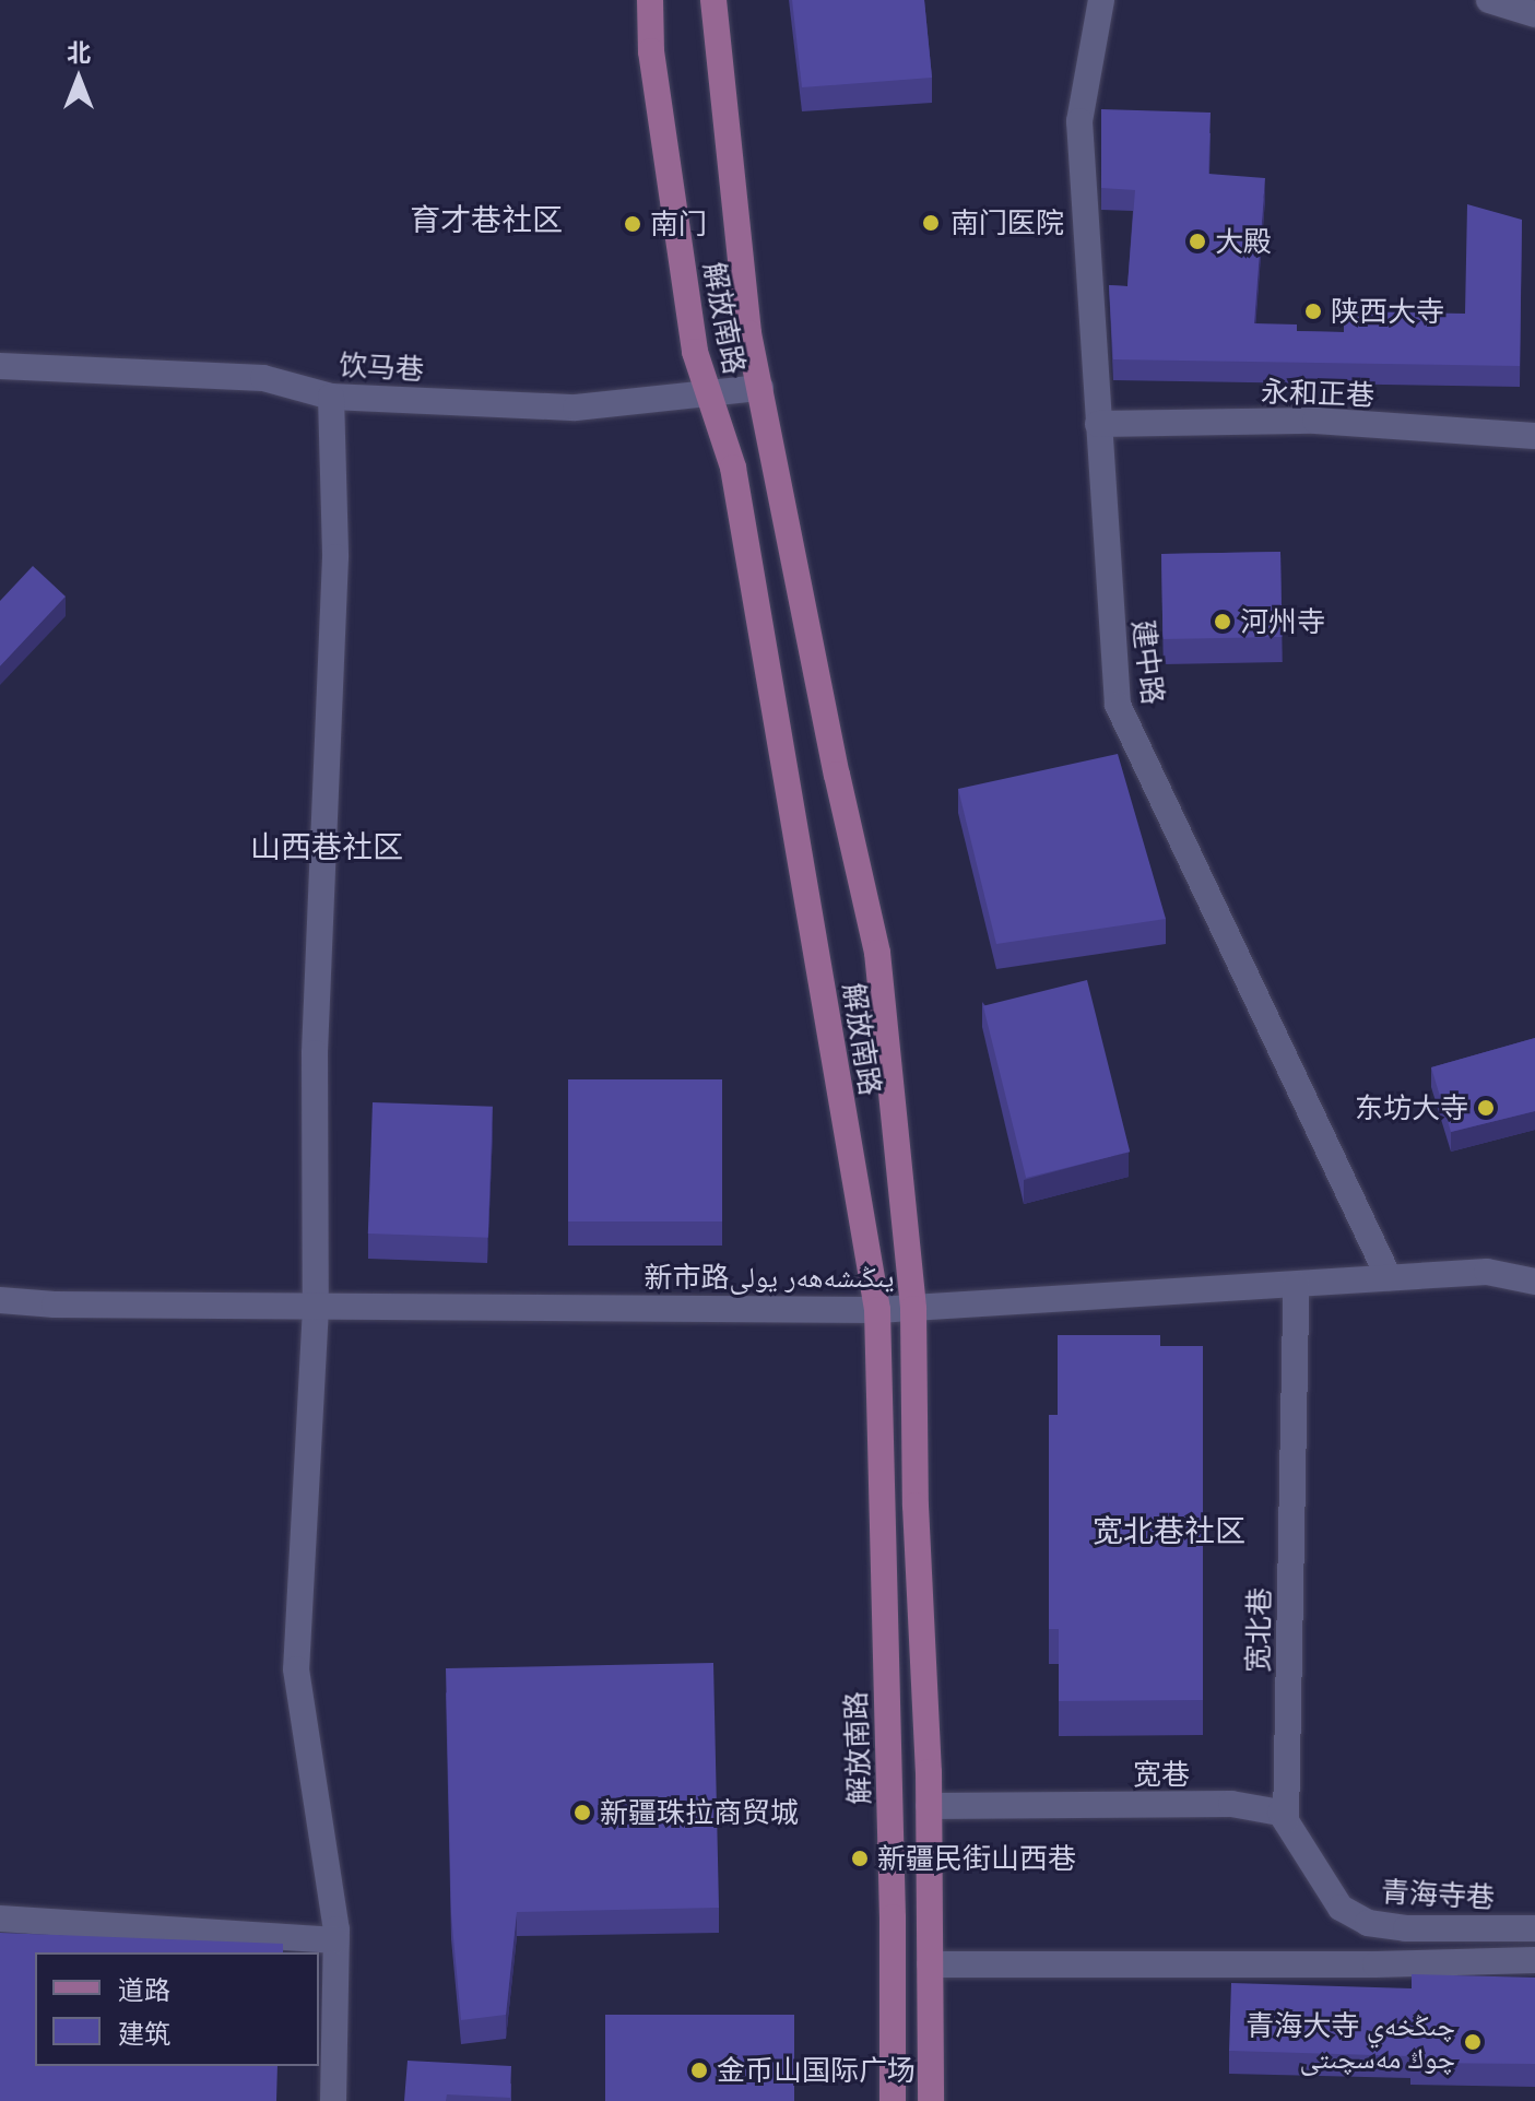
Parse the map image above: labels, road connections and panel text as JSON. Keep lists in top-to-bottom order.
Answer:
{
  "streets": {
    "main road": ["解放南路"],
    "street": [
      "饮马巷",
      "永和正巷",
      "建中路",
      "新市路يىڭىشەھەر يولى",
      "宽北巷",
      "宽巷",
      "青海寺巷"
    ]
  },
  "crossings": [
    ["解放南路", "饮马巷"],
    ["解放南路", "新市路يىڭىشەھەر يولى"],
    ["解放南路", "宽巷"],
    ["永和正巷", "建中路"],
    ["建中路", "新市路يىڭىشەھەر يولى"],
    ["新市路يىڭىشەھەر يولى", "宽北巷"],
    ["宽北巷", "宽巷"],
    ["宽北巷", "青海寺巷"],
    ["宽巷", "青海寺巷"]
  ],
  "districts": ["育才巷社区", "山西巷社区", "宽北巷社区"],
  "places": [
    "南门医院",
    "南门",
    "大殿",
    "陕西大寺",
    "河州寺",
    "东坊大寺",
    "新疆珠拉商贸城",
    "新疆民街山西巷",
    "青海大寺 چىڭخەي چوڭ مەسچىتى",
    "金币山国际广场"
  ],
  "legend": ["道路", "建筑"],
  "north": "top"
}
